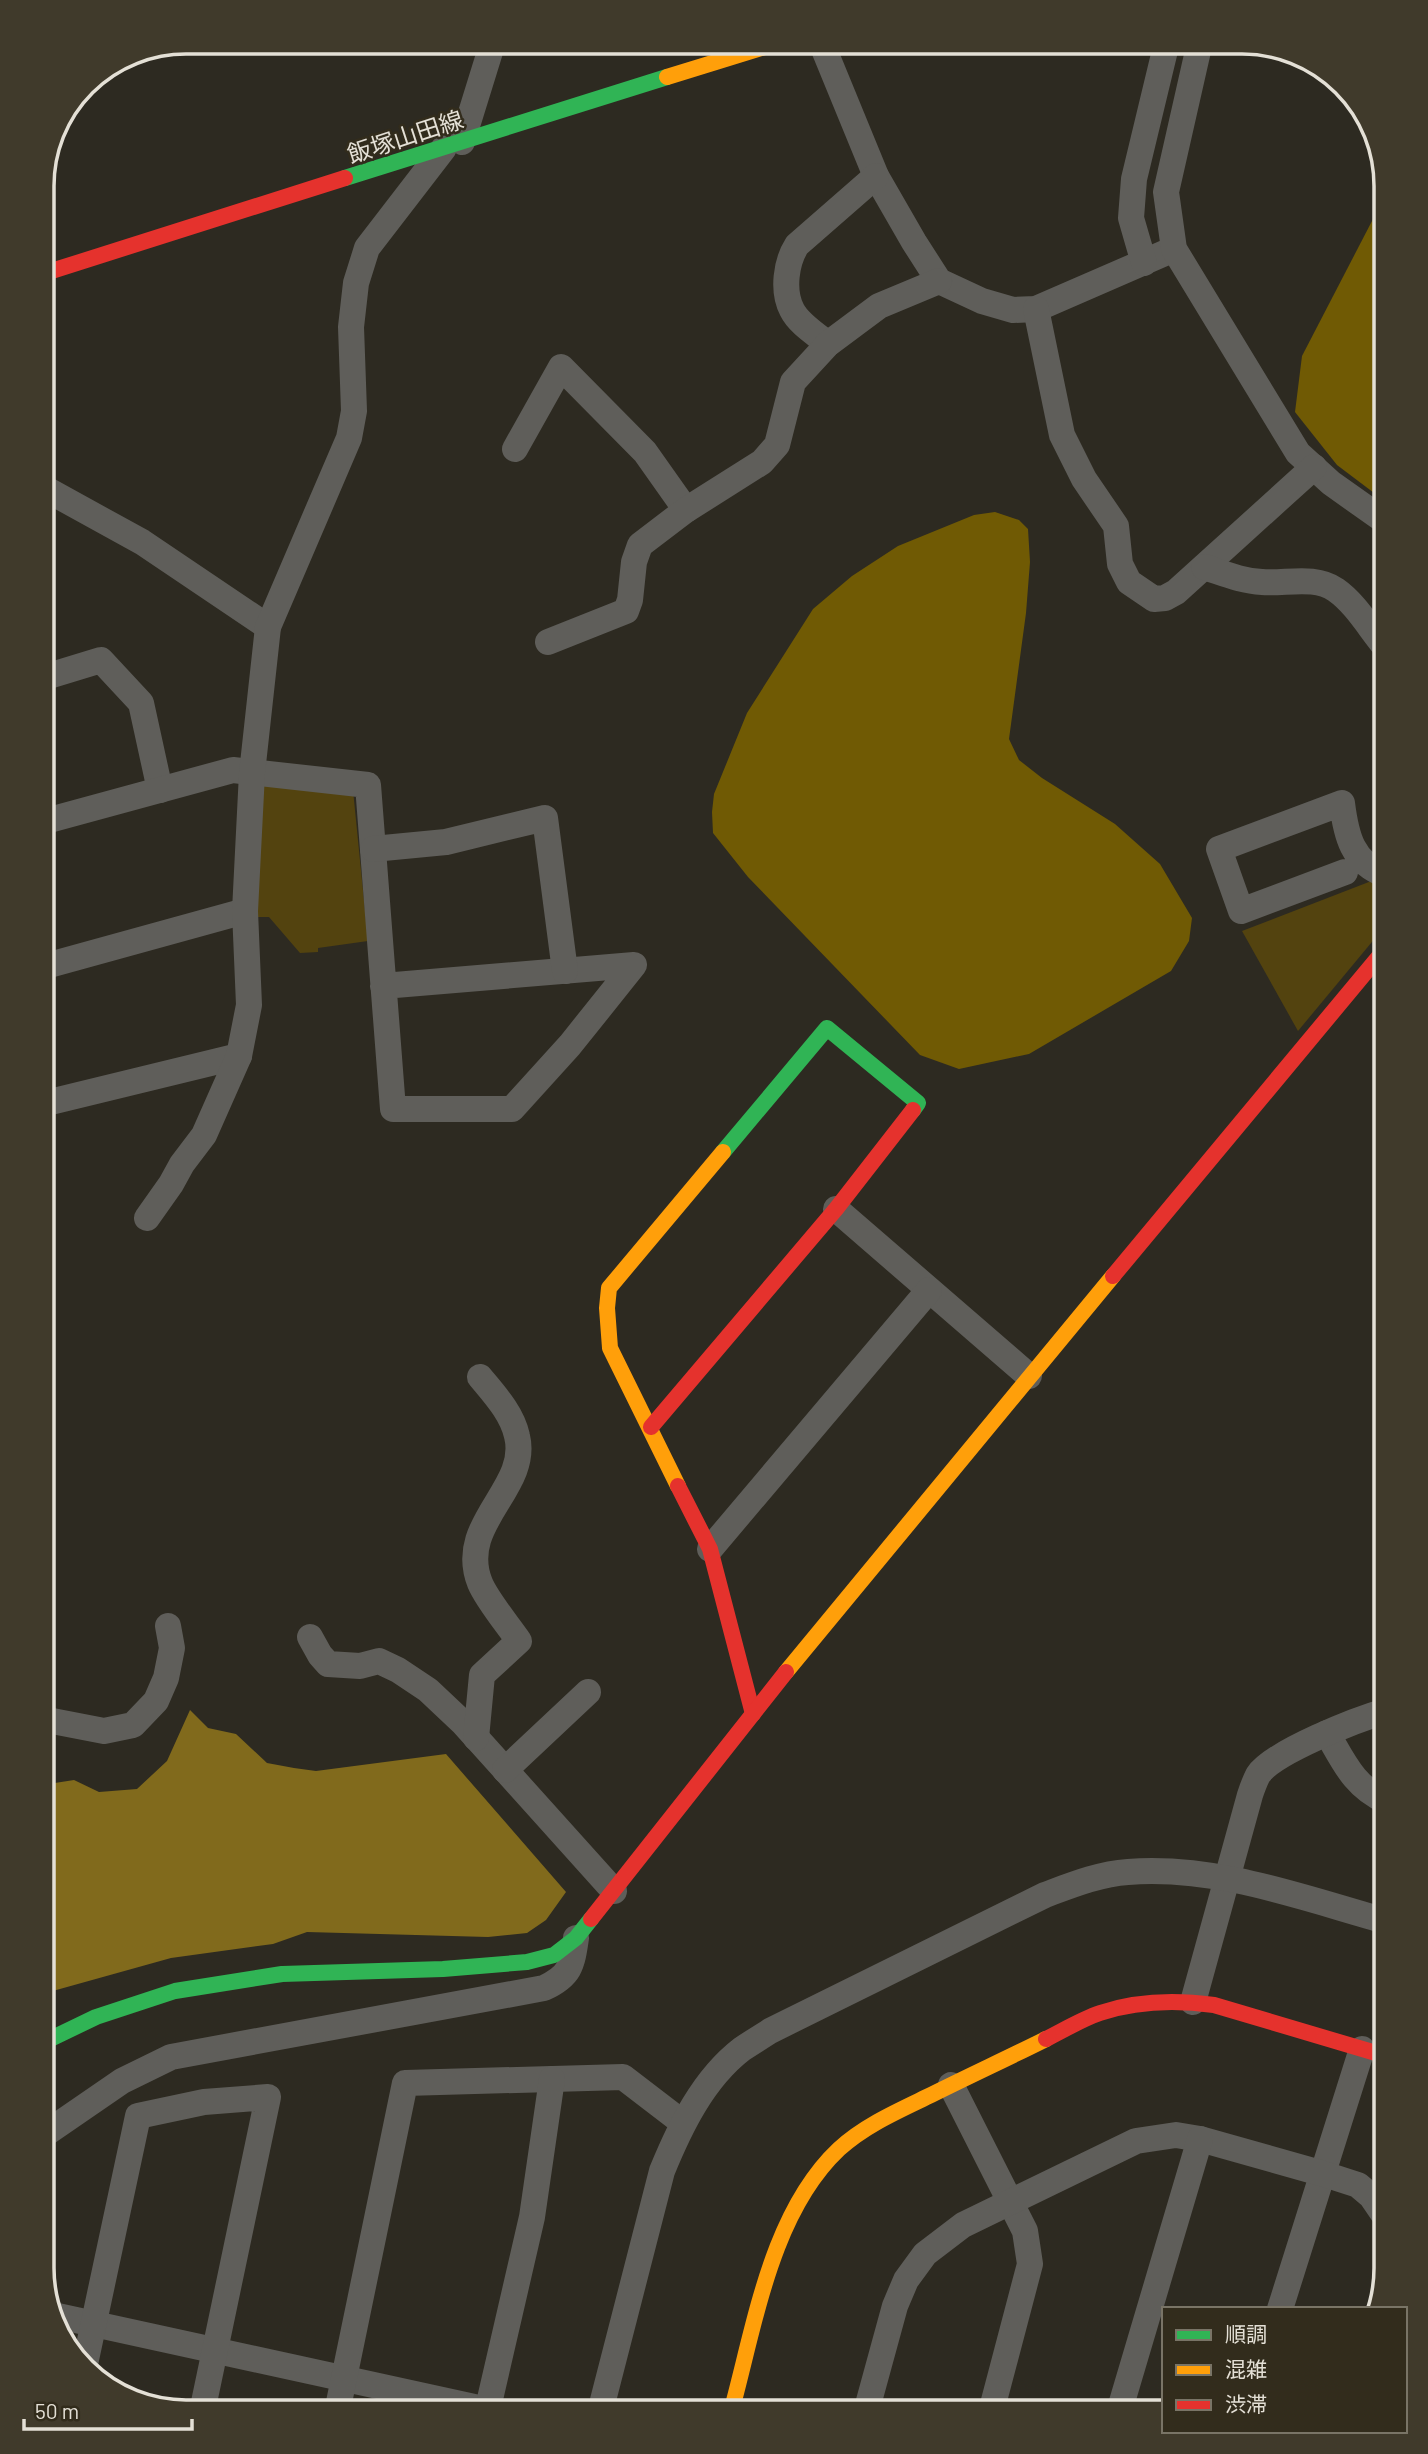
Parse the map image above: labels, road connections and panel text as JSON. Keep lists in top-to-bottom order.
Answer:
{
  "streets": {
    "street": ["飯塚山田線"]
  },
  "legend": ["順調", "混雑", "渋滞"],
  "scale_bar": "50 m"
}
